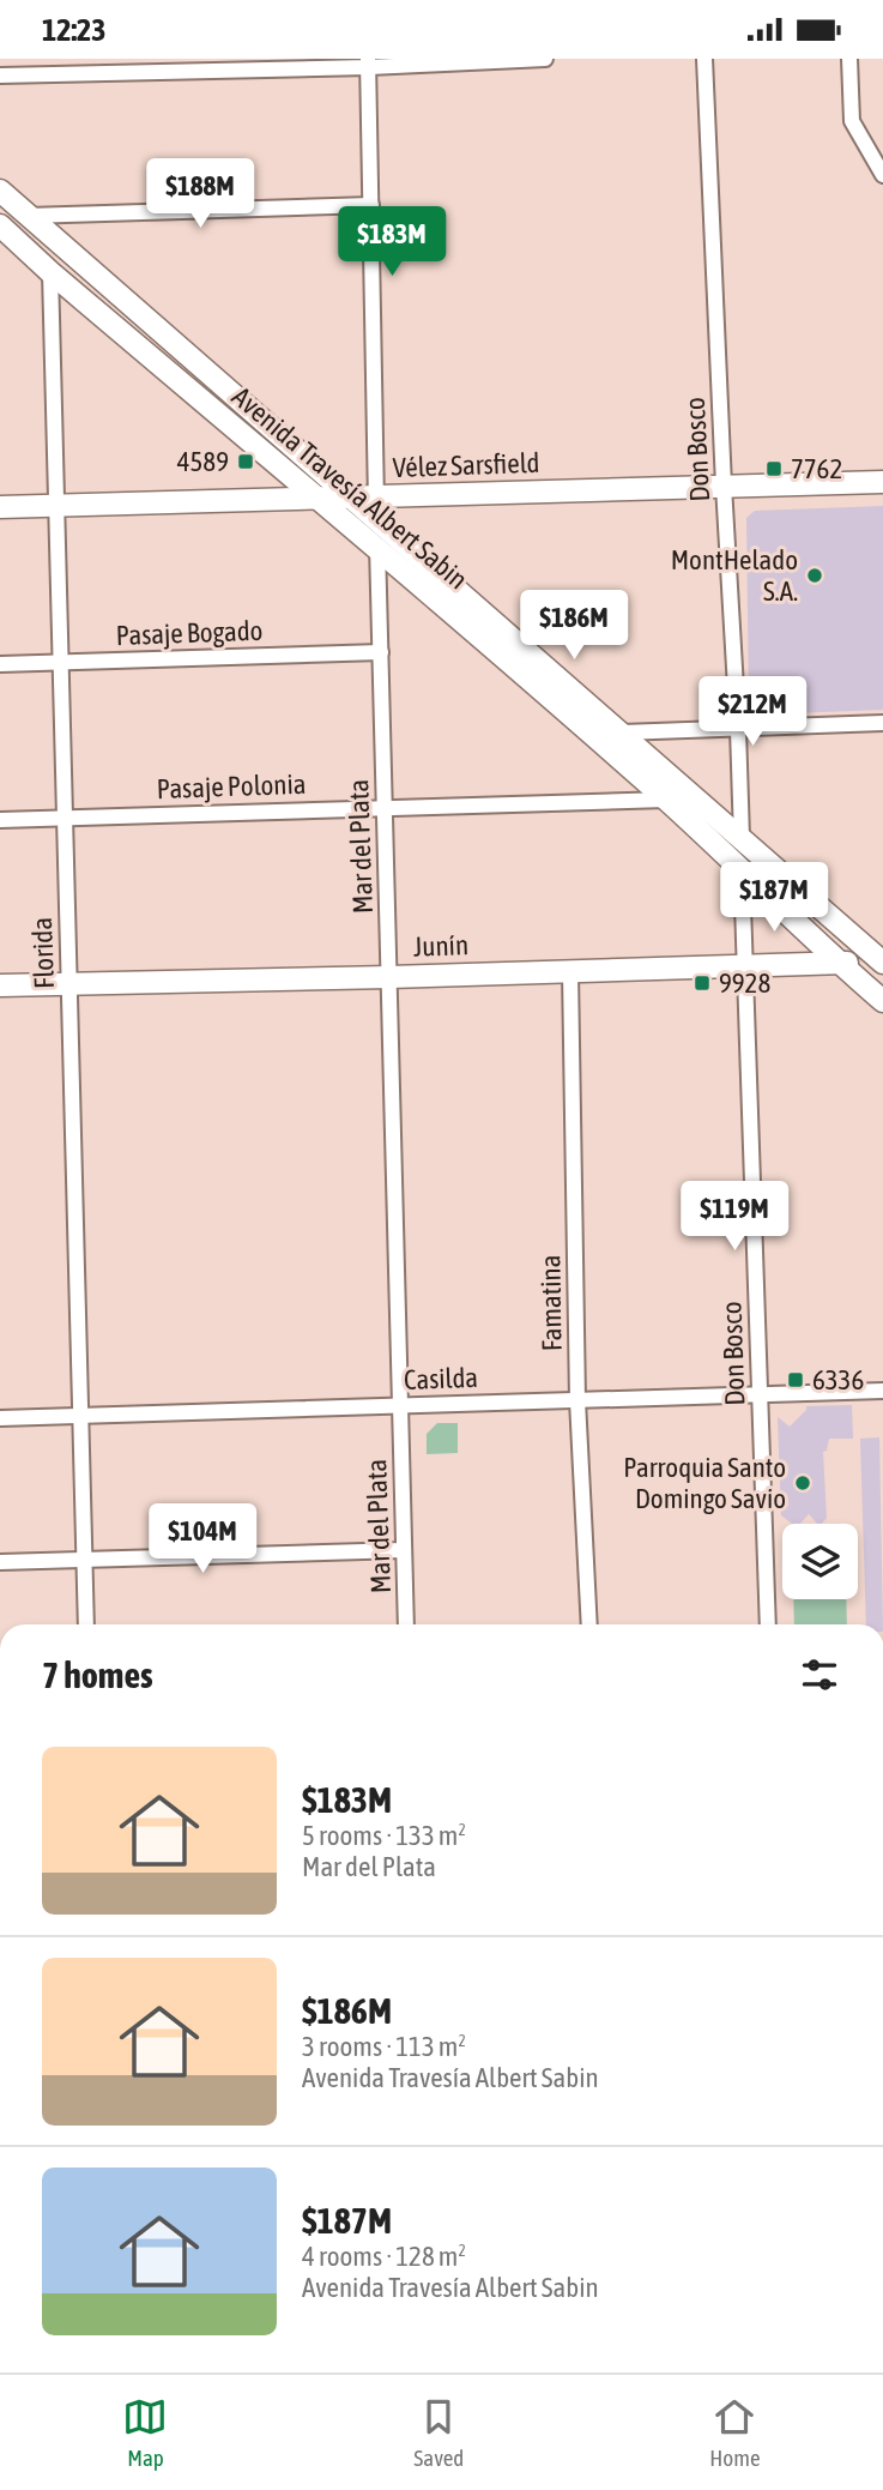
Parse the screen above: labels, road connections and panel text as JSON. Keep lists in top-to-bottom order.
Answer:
{
  "streets": {
    "main road": ["Vélez Sarsfield", "Avenida Travesía Albert Sabin", "Junín"],
    "street": [
      "Don Bosco",
      "Pasaje Bogado",
      "Pasaje Polonia",
      "Mar del Plata",
      "Florida",
      "Famatina",
      "Casilda"
    ]
  },
  "crossings": [
    ["Don Bosco", "Vélez Sarsfield"],
    ["Don Bosco", "Avenida Travesía Albert Sabin"],
    ["Don Bosco", "Junín"],
    ["Don Bosco", "Casilda"],
    ["Vélez Sarsfield", "Avenida Travesía Albert Sabin"],
    ["Vélez Sarsfield", "Mar del Plata"],
    ["Vélez Sarsfield", "Florida"],
    ["Avenida Travesía Albert Sabin", "Pasaje Polonia"],
    ["Avenida Travesía Albert Sabin", "Mar del Plata"],
    ["Avenida Travesía Albert Sabin", "Junín"],
    ["Avenida Travesía Albert Sabin", "Florida"],
    ["Pasaje Bogado", "Mar del Plata"],
    ["Pasaje Bogado", "Florida"],
    ["Pasaje Polonia", "Mar del Plata"],
    ["Pasaje Polonia", "Florida"],
    ["Mar del Plata", "Junín"],
    ["Mar del Plata", "Casilda"],
    ["Junín", "Florida"],
    ["Junín", "Famatina"],
    ["Florida", "Casilda"],
    ["Famatina", "Casilda"]
  ],
  "places": {
    "transit": [
      "4589",
      "7762",
      "9928",
      "6336"
    ],
    "other": ["MontHelado S.A.", "Parroquia Santo Domingo Savio"]
  },
  "page": {
    "status": "12:23",
    "price": [
      "$188M",
      "$183M",
      "$186M",
      "$212M",
      "$187M",
      "$119M",
      "$104M"
    ],
    "heading": "7 homes",
    "list": [
      {
        "name": "$183M",
        "note": "5 rooms · 133 m² · Mar del Plata"
      },
      {
        "name": "$186M",
        "note": "3 rooms · 113 m² · Avenida Travesía Albert Sabin"
      },
      {
        "name": "$187M",
        "note": "4 rooms · 128 m² · Avenida Travesía Albert Sabin"
      }
    ],
    "tabs": ["Map", "Saved", "Home"]
  }
}
